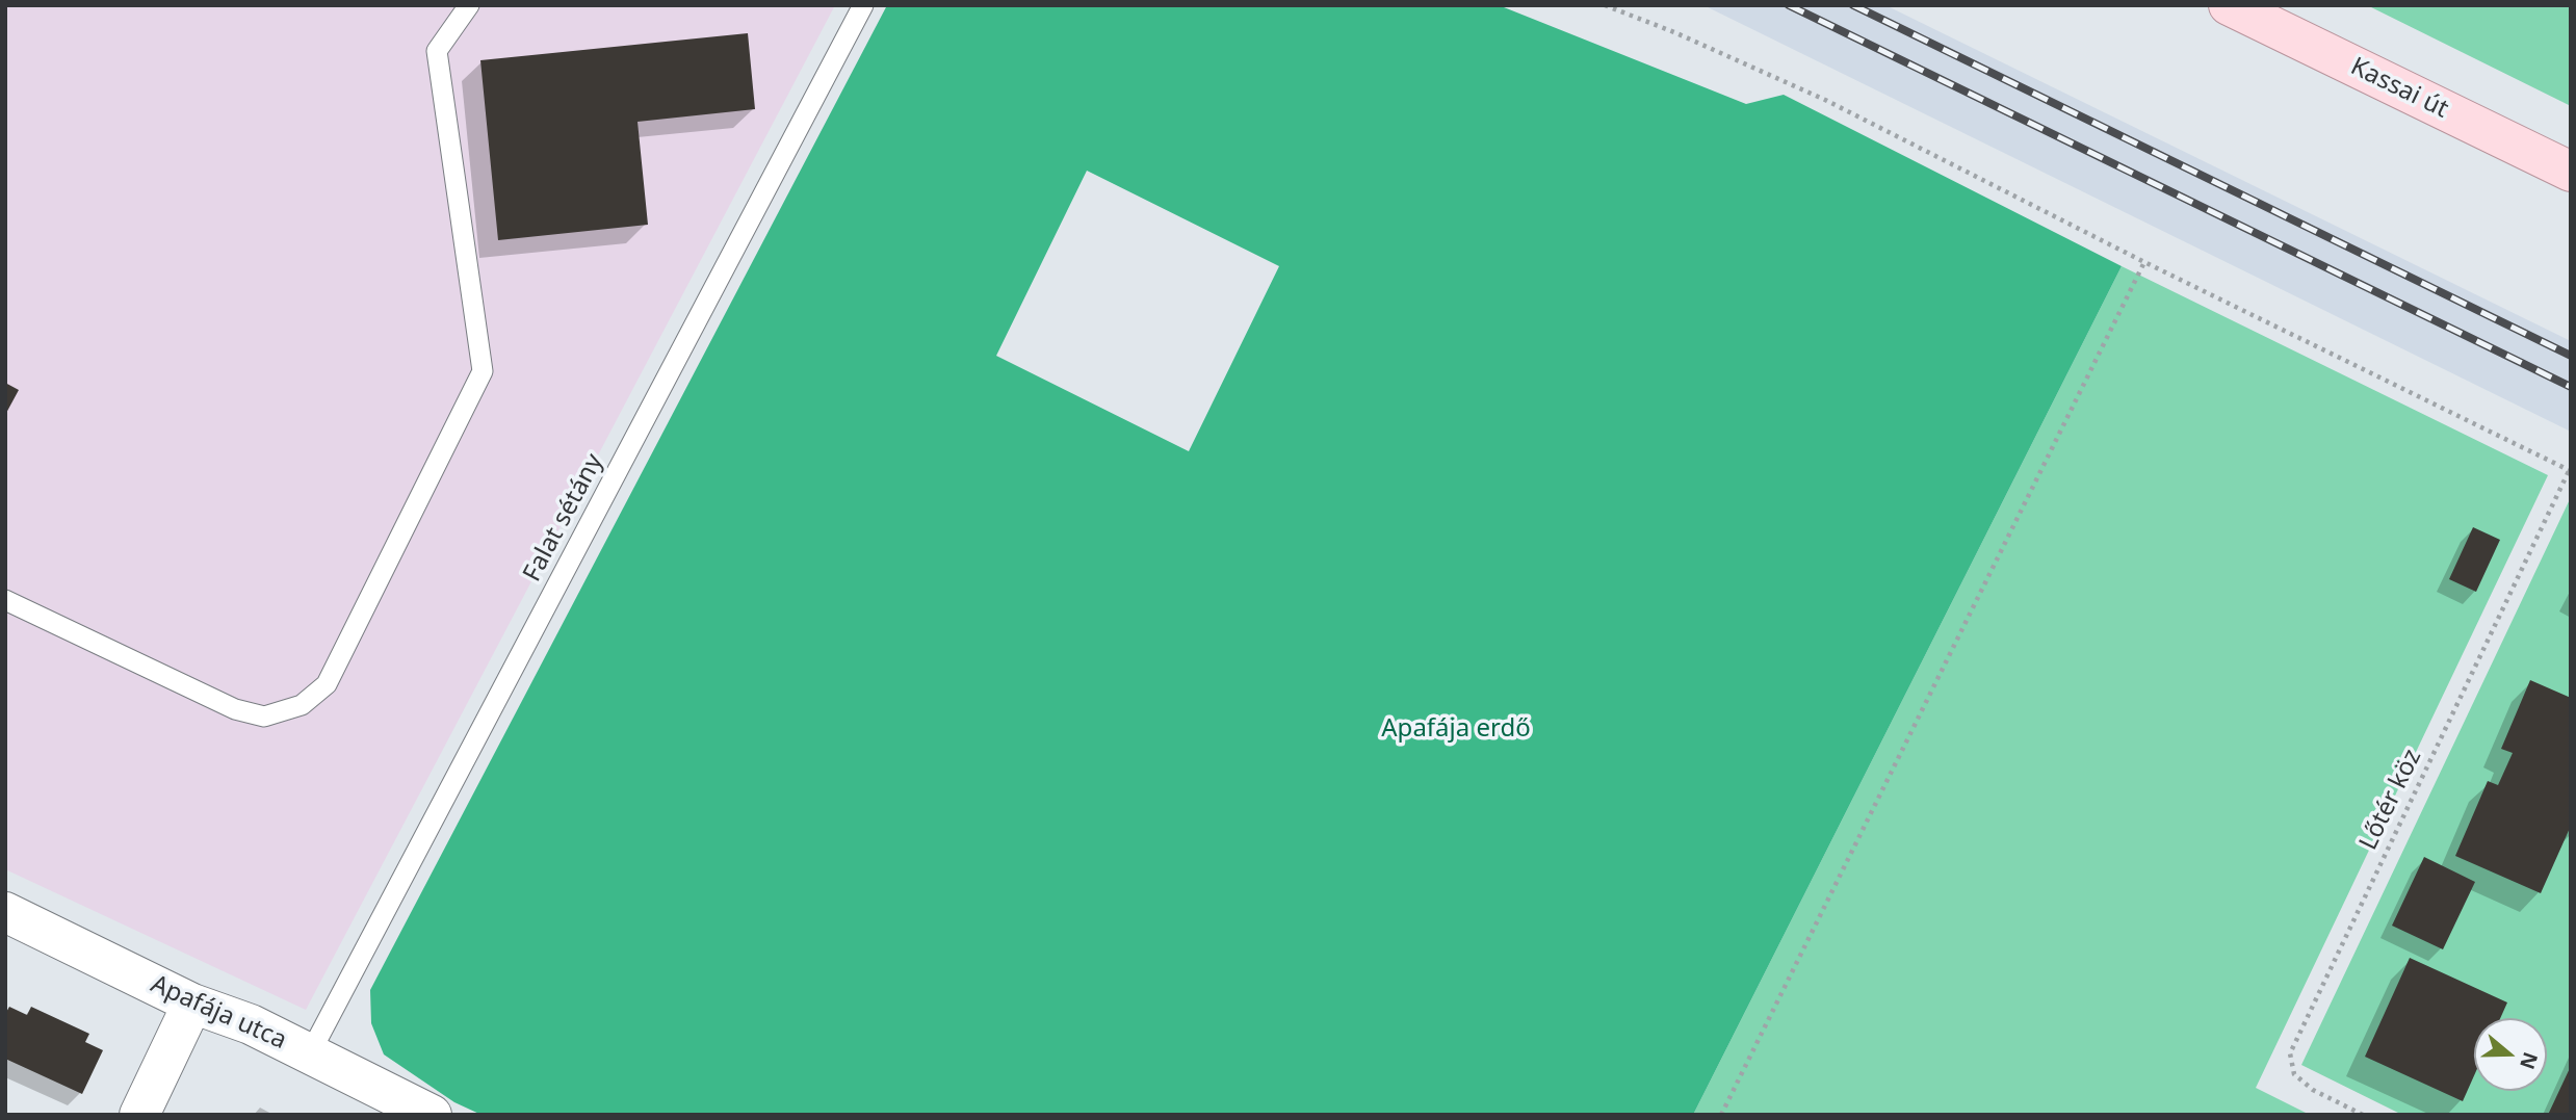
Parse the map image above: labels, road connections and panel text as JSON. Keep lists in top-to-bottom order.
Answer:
{
  "streets": {
    "main road": ["Kassai út"],
    "street": ["Apafája utca"],
    "lane": ["Falat sétány"],
    "path": ["Lőtér köz"]
  },
  "crossings": [
    ["Falat sétány", "Apafája utca"]
  ],
  "parks": ["Apafája erdő"],
  "north": "right"
}
